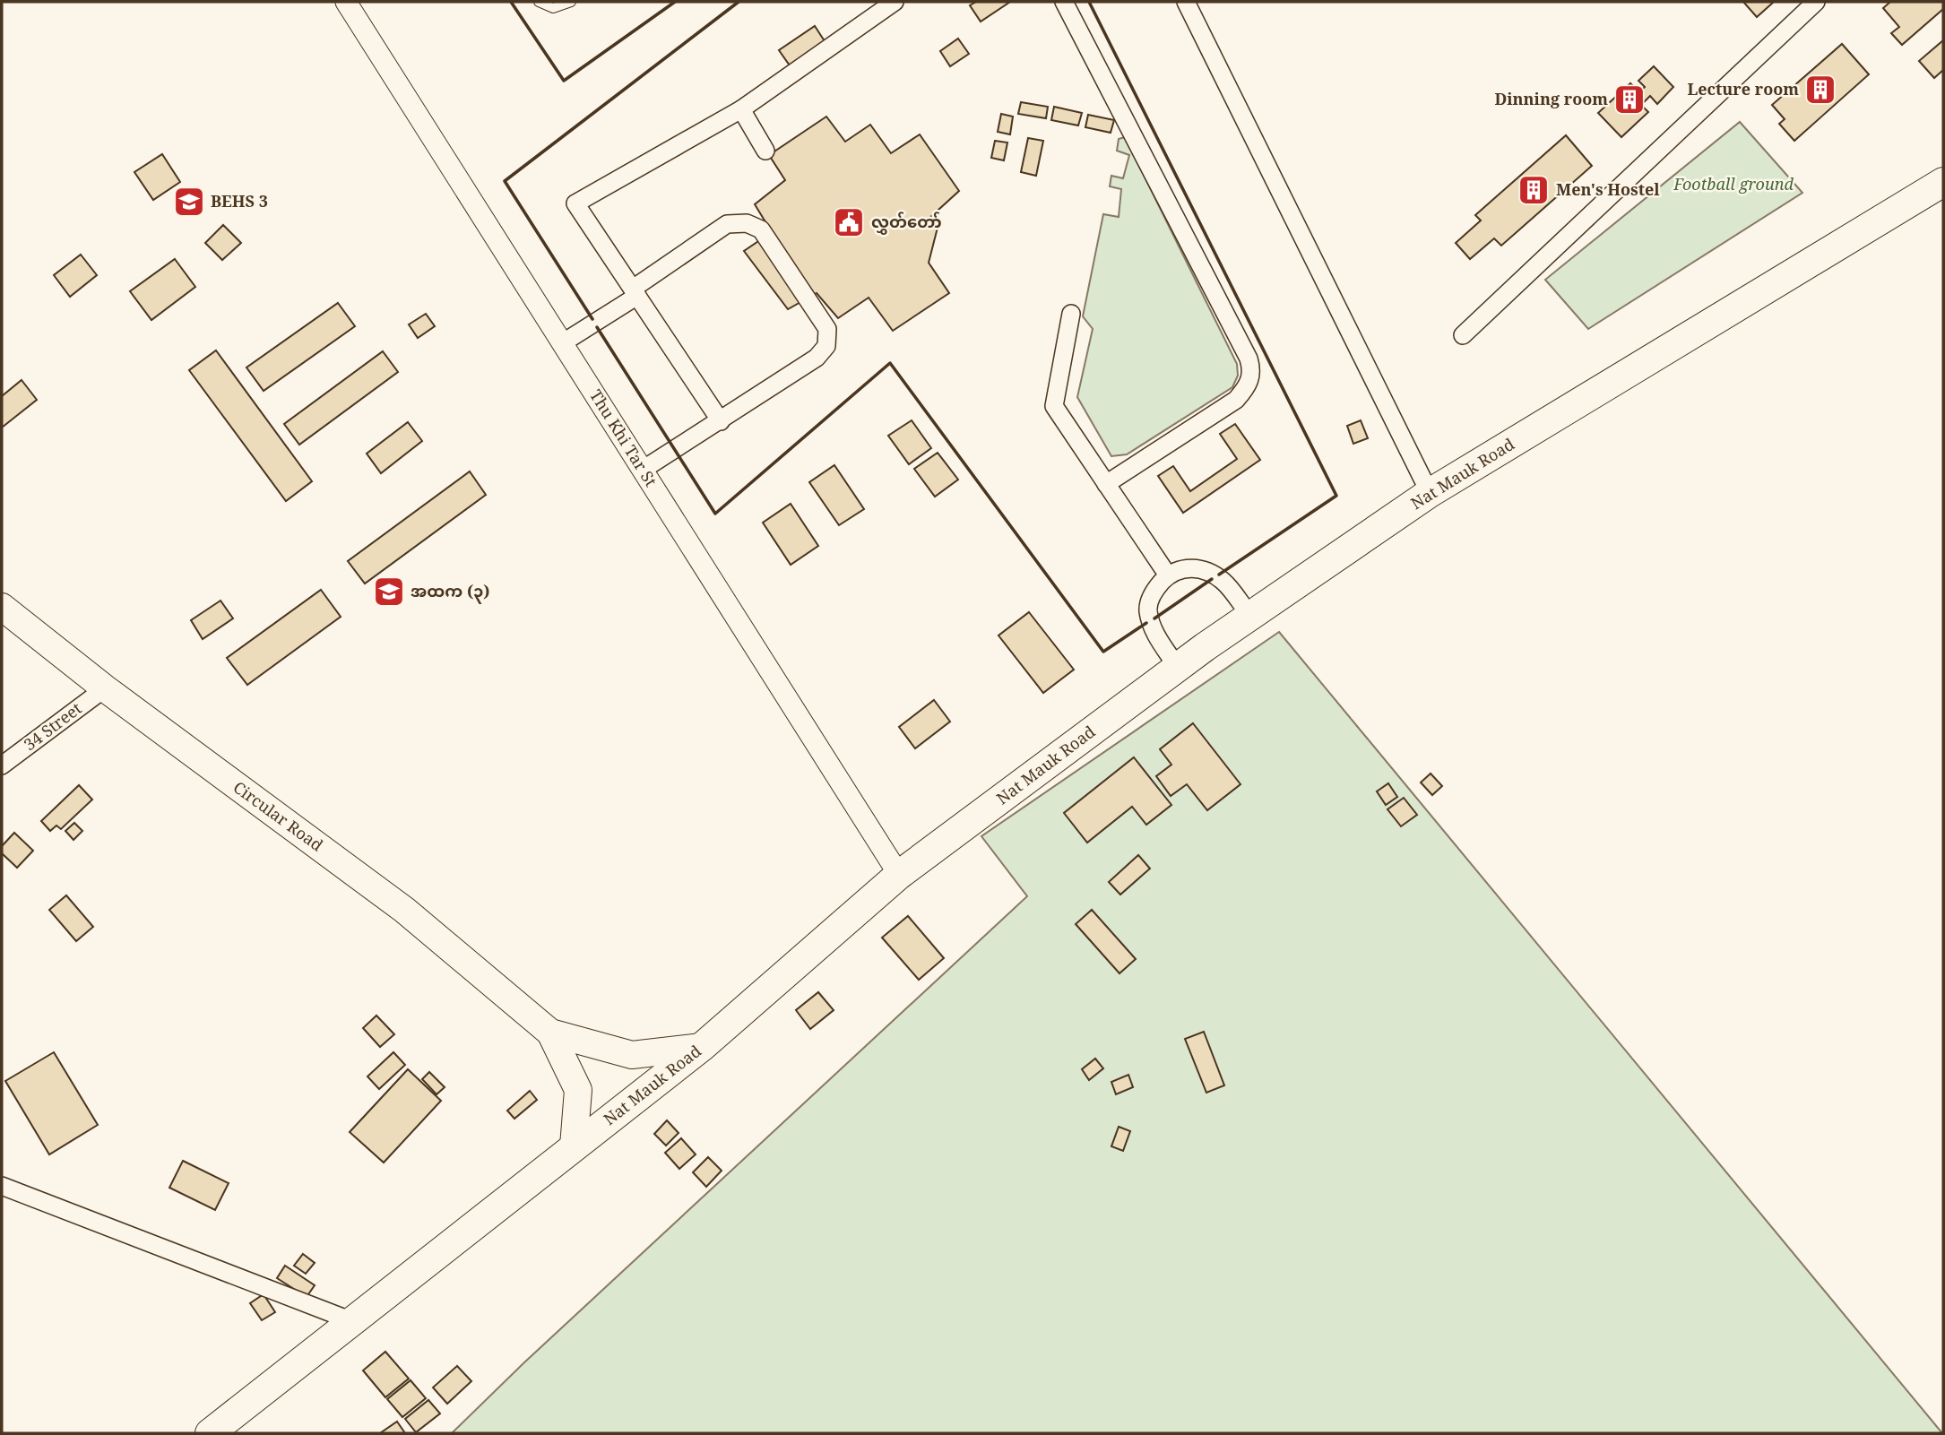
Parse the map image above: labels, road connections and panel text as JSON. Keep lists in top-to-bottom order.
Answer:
{
  "streets": {
    "highway": ["Nat Mauk Road"],
    "main road": ["Circular Road"],
    "street": ["Thu Khi Tar St", "34 Street"]
  },
  "crossings": [
    ["Thu Khi Tar St", "Nat Mauk Road"],
    ["34 Street", "Circular Road"]
  ],
  "parks": ["Football ground"],
  "places": {
    "building": ["Lecture room", "Dinning room", "Men's Hostel"],
    "school or university": ["BEHS 3", "အထက (၃)"],
    "public building": ["လွှတ်တော်"]
  }
}
